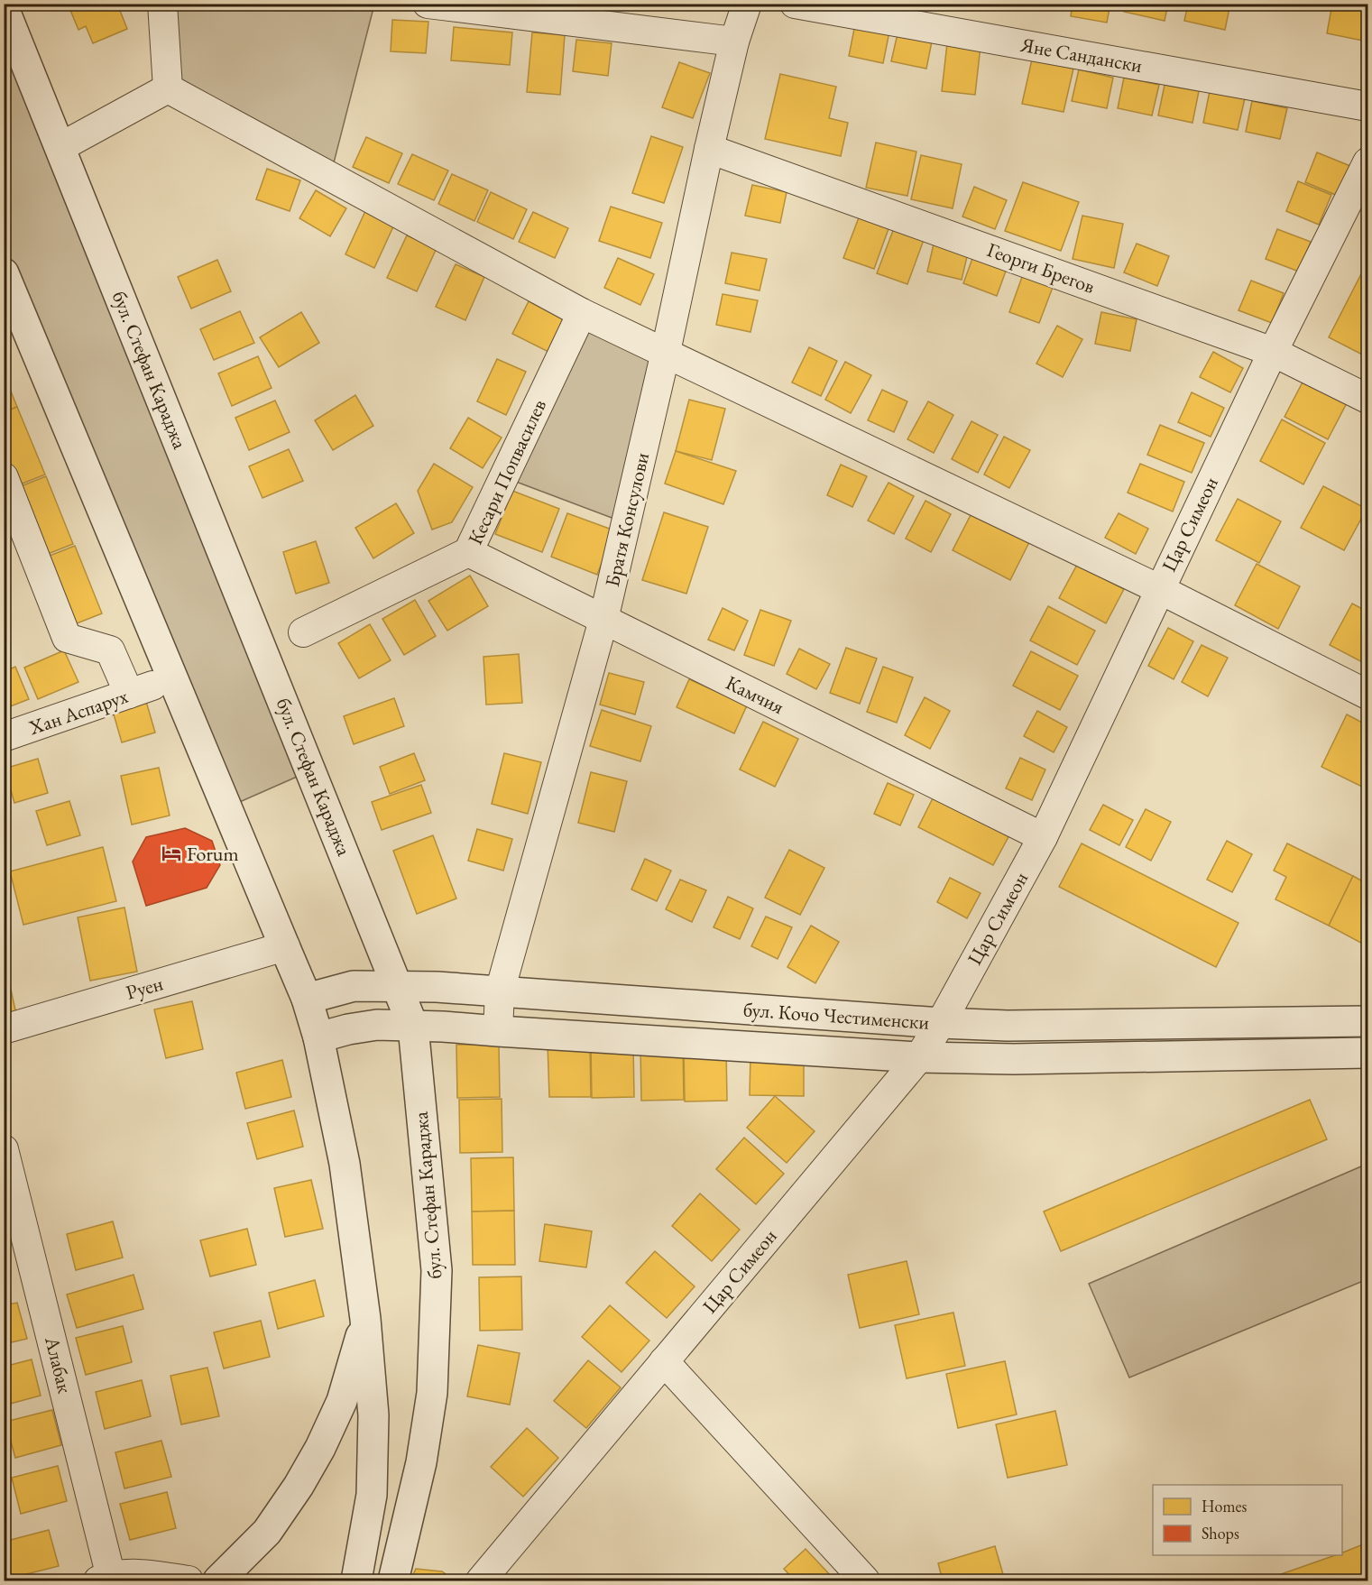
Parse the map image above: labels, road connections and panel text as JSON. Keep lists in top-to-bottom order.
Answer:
{
  "streets": {
    "street": [
      "Яне Сандански",
      "Георги Брегов",
      "бул. Стефан Караджа",
      "Кесари Попвасилев",
      "Братя Консулови",
      "Цар Симеон",
      "Камчия",
      "Хан Аспарух",
      "Руен",
      "бул. Кочо Честименски",
      "Алабак"
    ]
  },
  "crossings": [
    ["Георги Брегов", "Братя Консулови"],
    ["Георги Брегов", "Цар Симеон"],
    ["бул. Стефан Караджа", "бул. Кочо Честименски"],
    ["Кесари Попвасилев", "Камчия"],
    ["Братя Консулови", "Камчия"],
    ["Братя Консулови", "бул. Кочо Честименски"],
    ["Цар Симеон", "Камчия"],
    ["Цар Симеон", "бул. Кочо Честименски"]
  ],
  "places": {
    "hotel": ["Forum"]
  },
  "legend": ["Homes", "Shops"]
}
